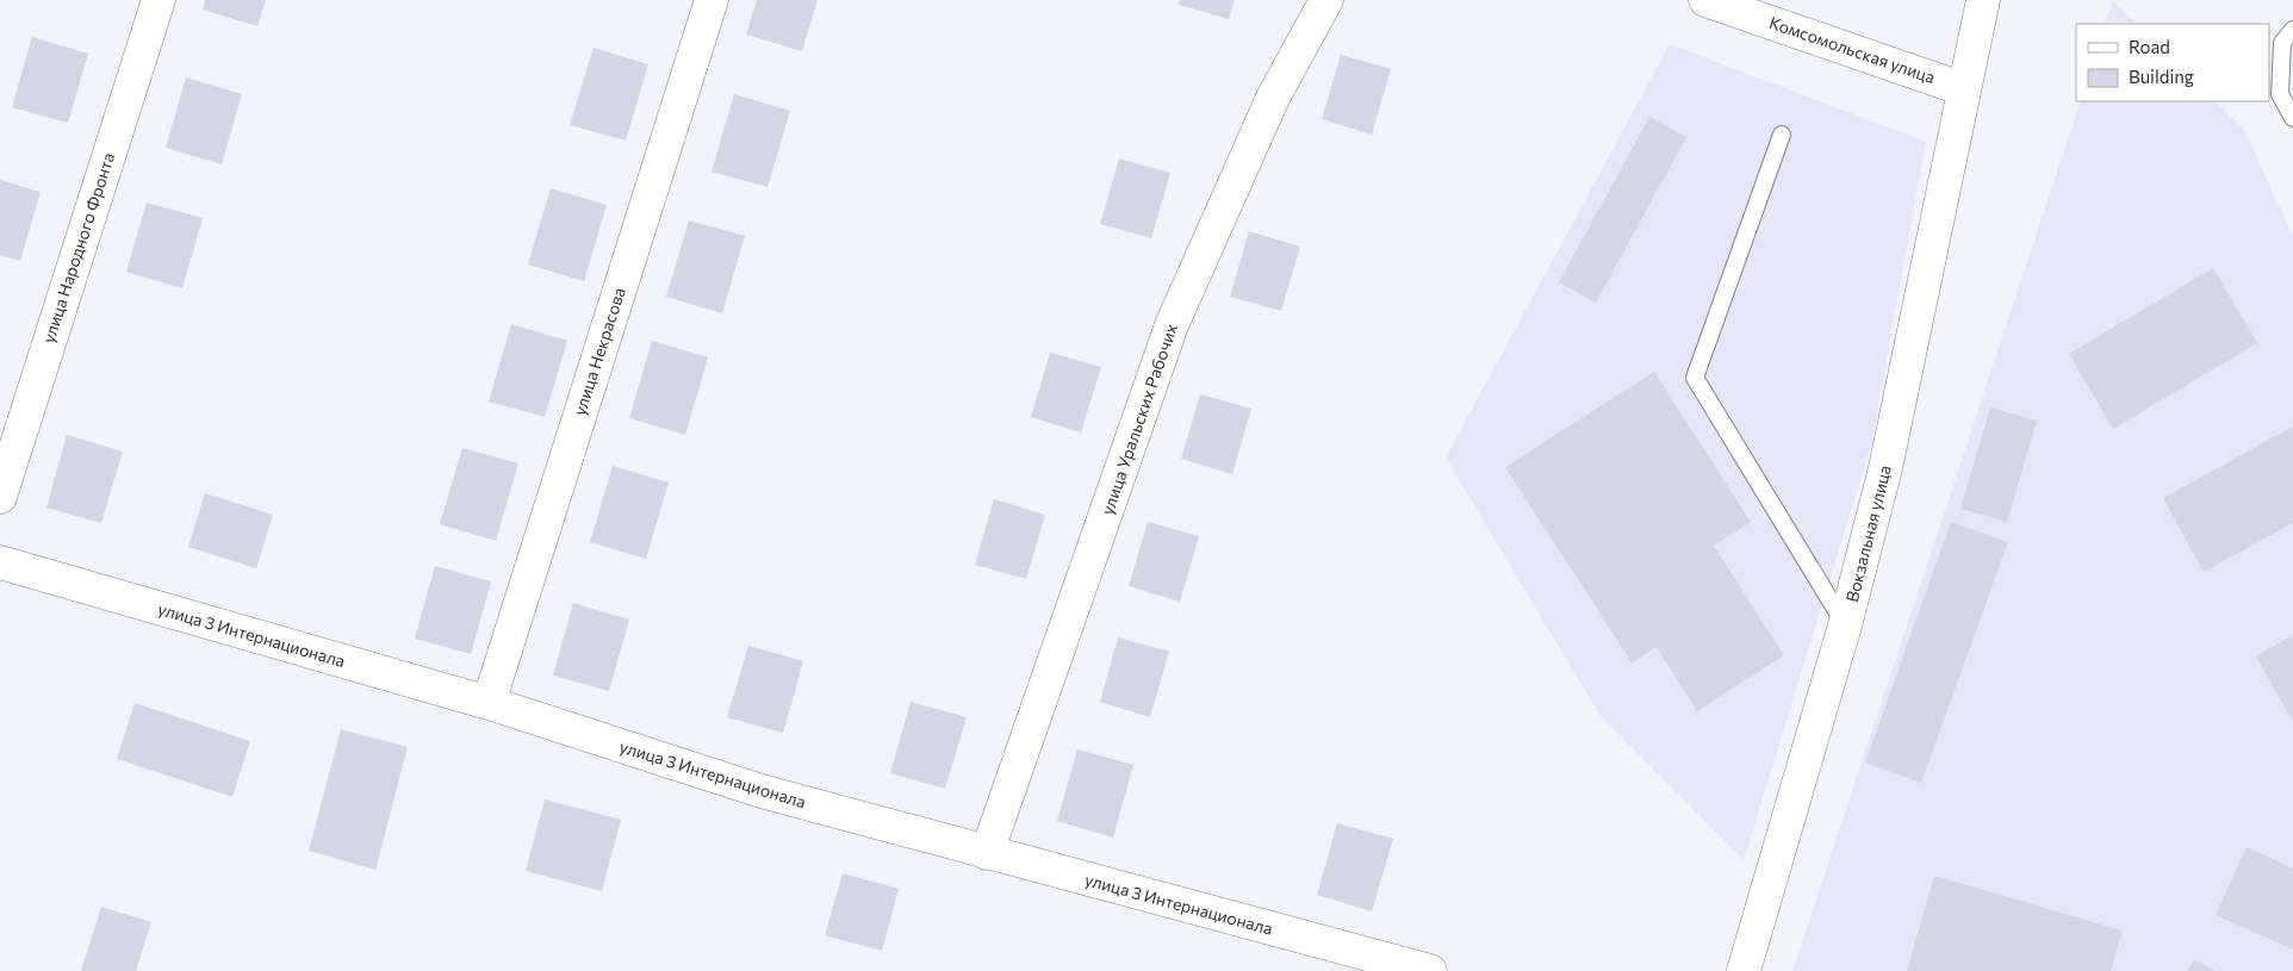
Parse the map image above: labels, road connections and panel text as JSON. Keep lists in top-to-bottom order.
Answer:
{
  "streets": {
    "street": [
      "Комсомольская улица",
      "улица Народного Фронта",
      "улица Некрасова",
      "улица Уральских Рабочих",
      "Вокзальная улица",
      "улица 3 Интернационала"
    ]
  },
  "crossings": [
    ["Комсомольская улица", "Вокзальная улица"],
    ["улица Некрасова", "улица 3 Интернационала"],
    ["улица Уральских Рабочих", "улица 3 Интернационала"]
  ],
  "legend": ["Road", "Building"]
}
